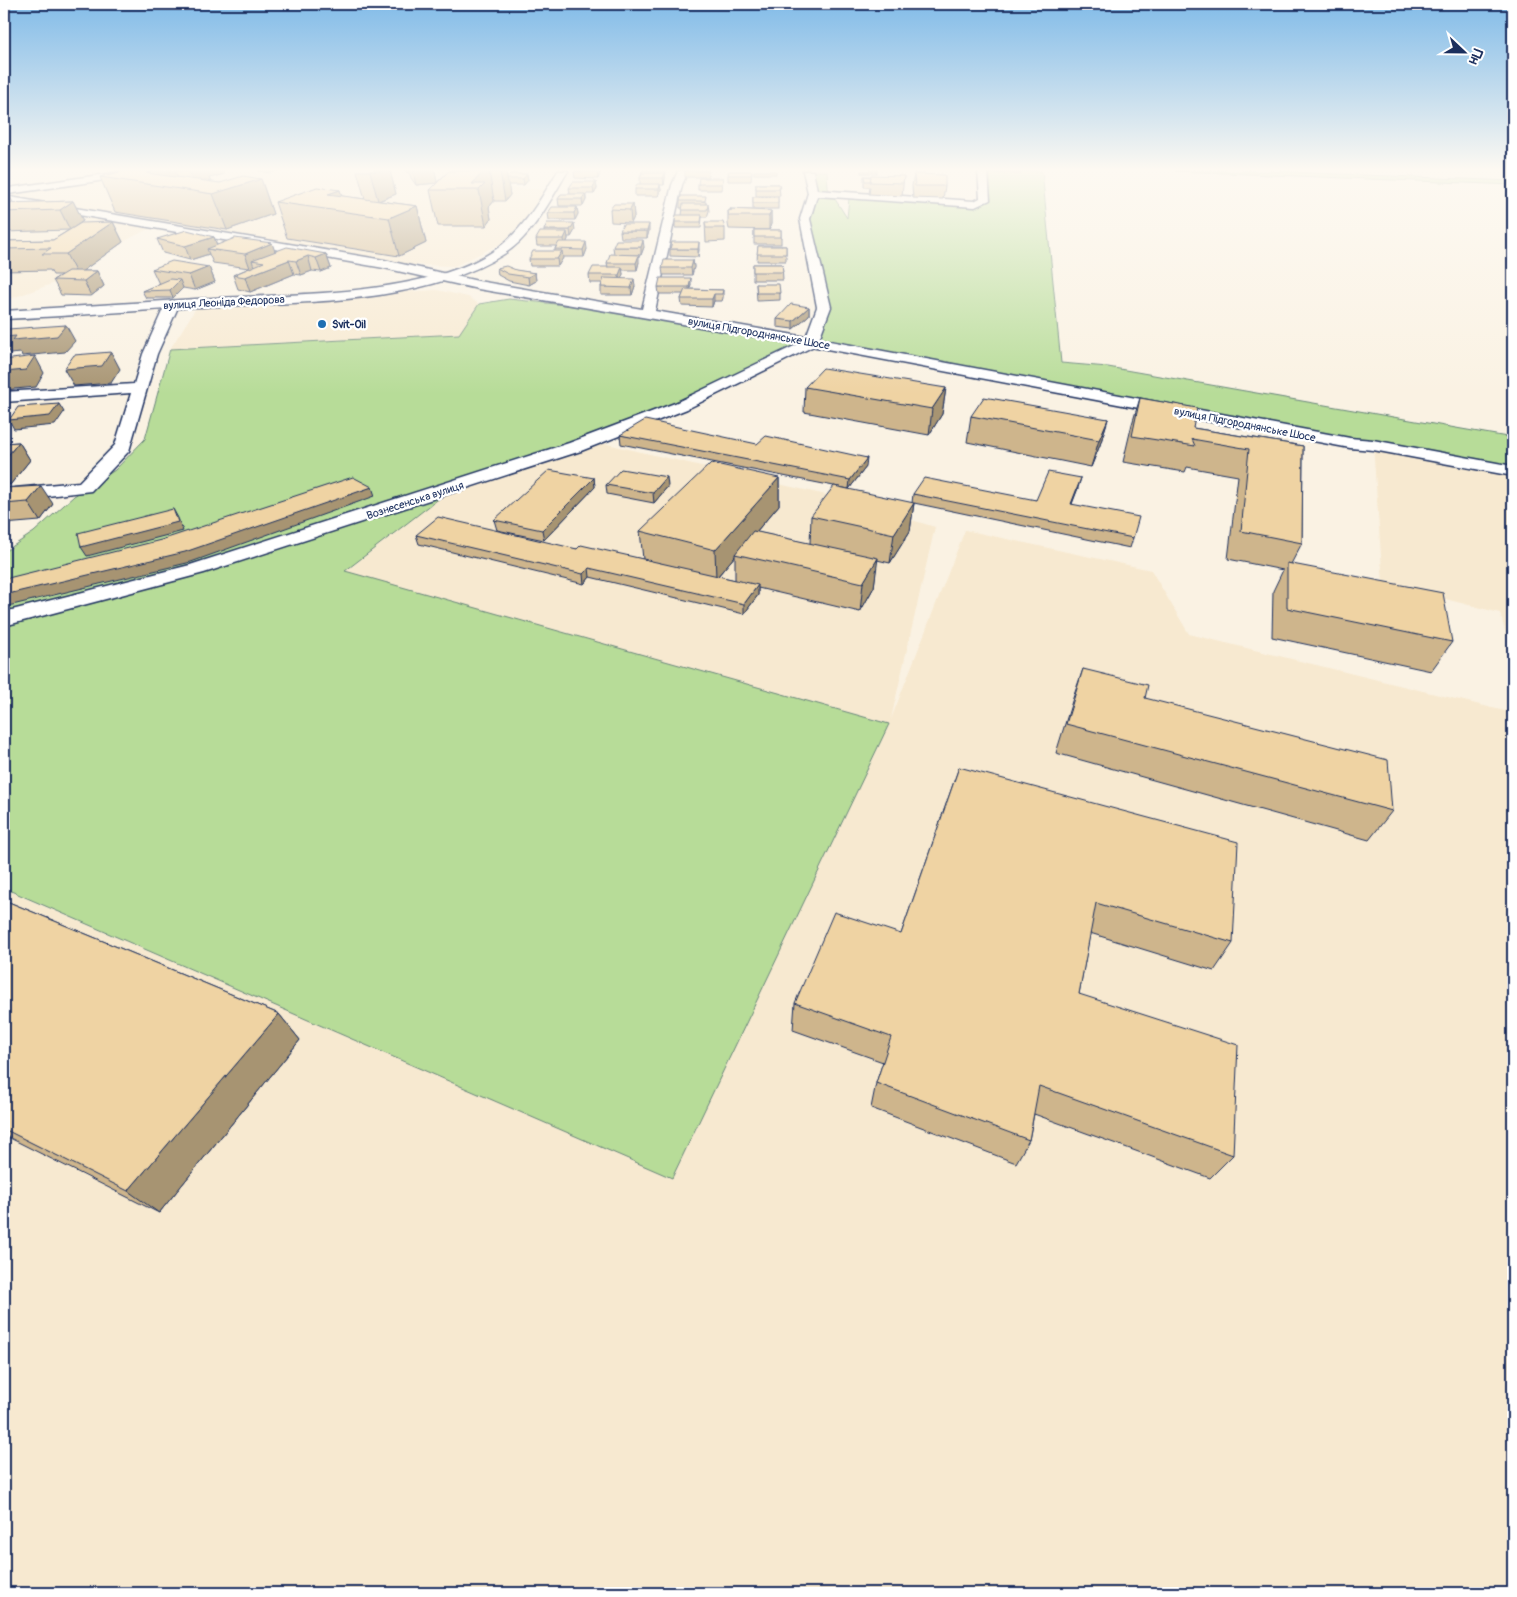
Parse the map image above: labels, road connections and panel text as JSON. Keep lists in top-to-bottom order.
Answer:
{
  "streets": {
    "street": ["вулиця Леоніда Федорова", "вулиця Підгороднянське Шосе", "Вознесенська вулиця"]
  },
  "crossings": [
    ["вулиця Леоніда Федорова", "вулиця Підгороднянське Шосе"],
    ["вулиця Підгороднянське Шосе", "Вознесенська вулиця"]
  ],
  "places": ["Svit-Oil"],
  "north": "right"
}
